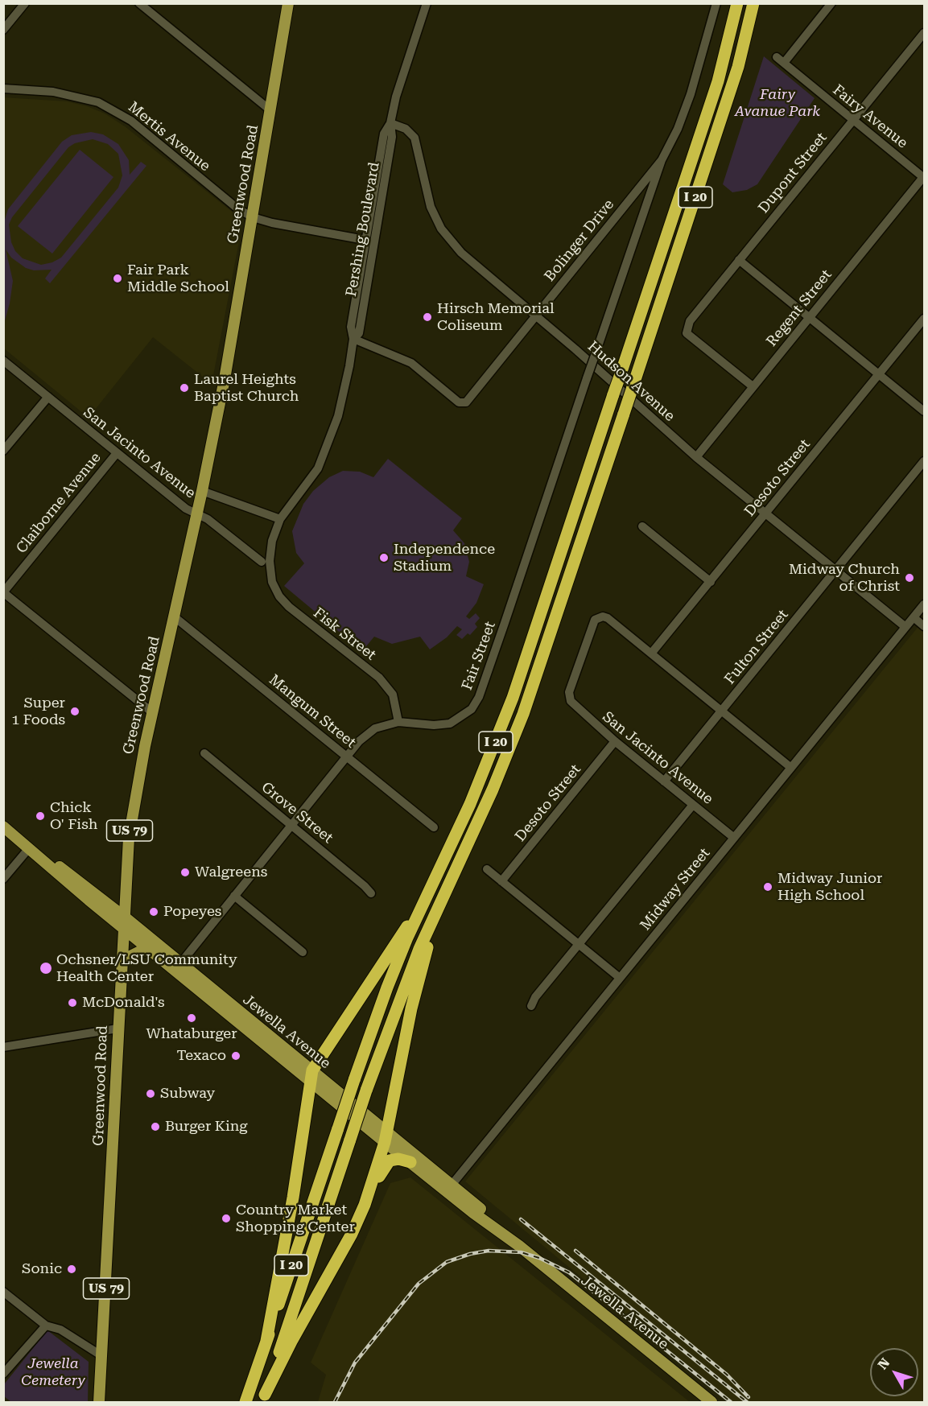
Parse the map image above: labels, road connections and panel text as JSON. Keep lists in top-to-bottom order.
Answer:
{
  "streets": {
    "highway": ["I 20"],
    "main road": ["Greenwood Road", "US 79", "Jewella Avenue"],
    "street": [
      "Fairy Avenue",
      "Mertis Avenue",
      "Dupont Street",
      "Pershing Boulevard",
      "Bolinger Drive",
      "Regent Street",
      "Hudson Avenue",
      "San Jacinto Avenue",
      "Desoto Street",
      "Claiborne Avenue",
      "Fisk Street",
      "Fulton Street",
      "Fair Street",
      "Mangum Street",
      "Grove Street",
      "Midway Street"
    ]
  },
  "crossings": [
    ["Fairy Avenue", "Dupont Street"],
    ["Fairy Avenue", "Regent Street"],
    ["Mertis Avenue", "Greenwood Road"],
    ["Mertis Avenue", "Pershing Boulevard"],
    ["Dupont Street", "Regent Street"],
    ["Greenwood Road", "San Jacinto Avenue"],
    ["Greenwood Road", "Mangum Street"],
    ["Greenwood Road", "Jewella Avenue"],
    ["Pershing Boulevard", "Bolinger Drive"],
    ["Pershing Boulevard", "Hudson Avenue"],
    ["Pershing Boulevard", "Fisk Street"],
    ["Bolinger Drive", "Hudson Avenue"],
    ["Bolinger Drive", "Fair Street"],
    ["Regent Street", "Hudson Avenue"],
    ["Hudson Avenue", "Desoto Street"],
    ["Hudson Avenue", "Fulton Street"],
    ["Hudson Avenue", "Midway Street"],
    ["San Jacinto Avenue", "Desoto Street"],
    ["San Jacinto Avenue", "Claiborne Avenue"],
    ["San Jacinto Avenue", "Fulton Street"],
    ["San Jacinto Avenue", "Midway Street"],
    ["Fisk Street", "Fair Street"],
    ["Fair Street", "Mangum Street"],
    ["Fair Street", "Grove Street"],
    ["Fair Street", "Jewella Avenue"],
    ["Midway Street", "Jewella Avenue"]
  ],
  "parks": ["Fairy Avanue Park", "Jewella Cemetery"],
  "places": [
    "Fair Park Middle School",
    "Hirsch Memorial Coliseum",
    "Laurel Heights Baptist Church",
    "Independence Stadium",
    "Midway Church of Christ",
    "Super 1 Foods",
    "Chick O' Fish",
    "Walgreens",
    "Midway Junior High School",
    "Popeyes",
    "Ochsner/LSU Community Health Center",
    "McDonald's",
    "Whataburger",
    "Texaco",
    "Subway",
    "Burger King",
    "Country Market Shopping Center",
    "Sonic"
  ],
  "north": "top left"
}
